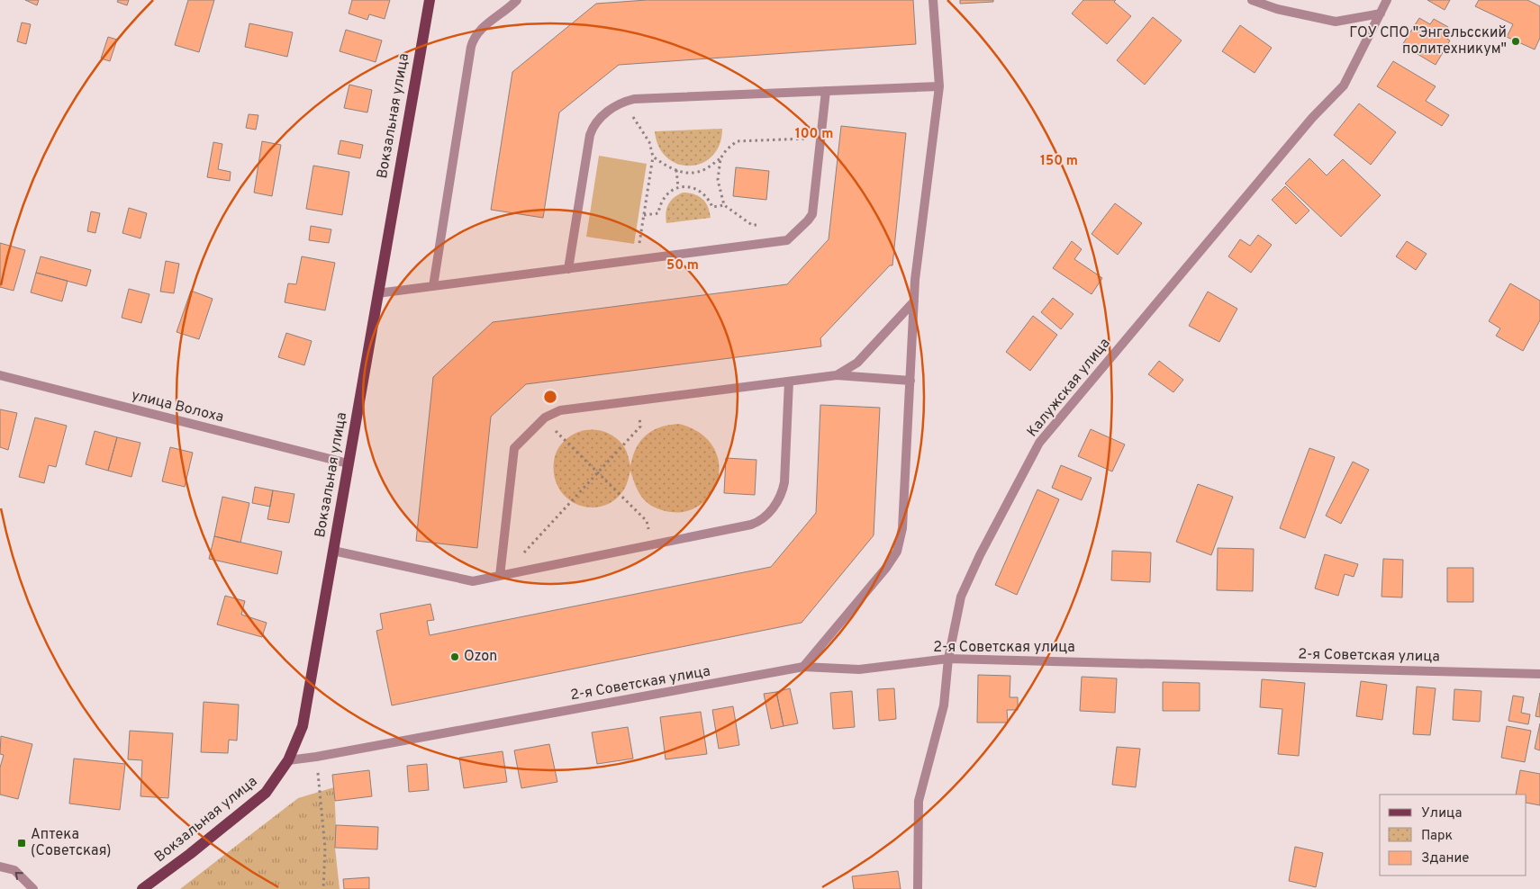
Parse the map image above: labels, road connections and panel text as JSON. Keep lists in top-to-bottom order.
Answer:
{
  "streets": {
    "main road": ["Вокзальная улица"],
    "street": ["Калужская улица", "улица Волоха", "2-я Советская улица"]
  },
  "crossings": [
    ["Вокзальная улица", "улица Волоха"],
    ["Вокзальная улица", "2-я Советская улица"],
    ["Калужская улица", "2-я Советская улица"]
  ],
  "places": {
    "other": ["ГОУ СПО \"Энгельсский политехникум\"", "Ozon"],
    "transit": ["Аптека (Советская)"]
  },
  "legend": ["Улица", "Парк", "Здание"],
  "rings": ["100 m", "150 m", "50 m"]
}
